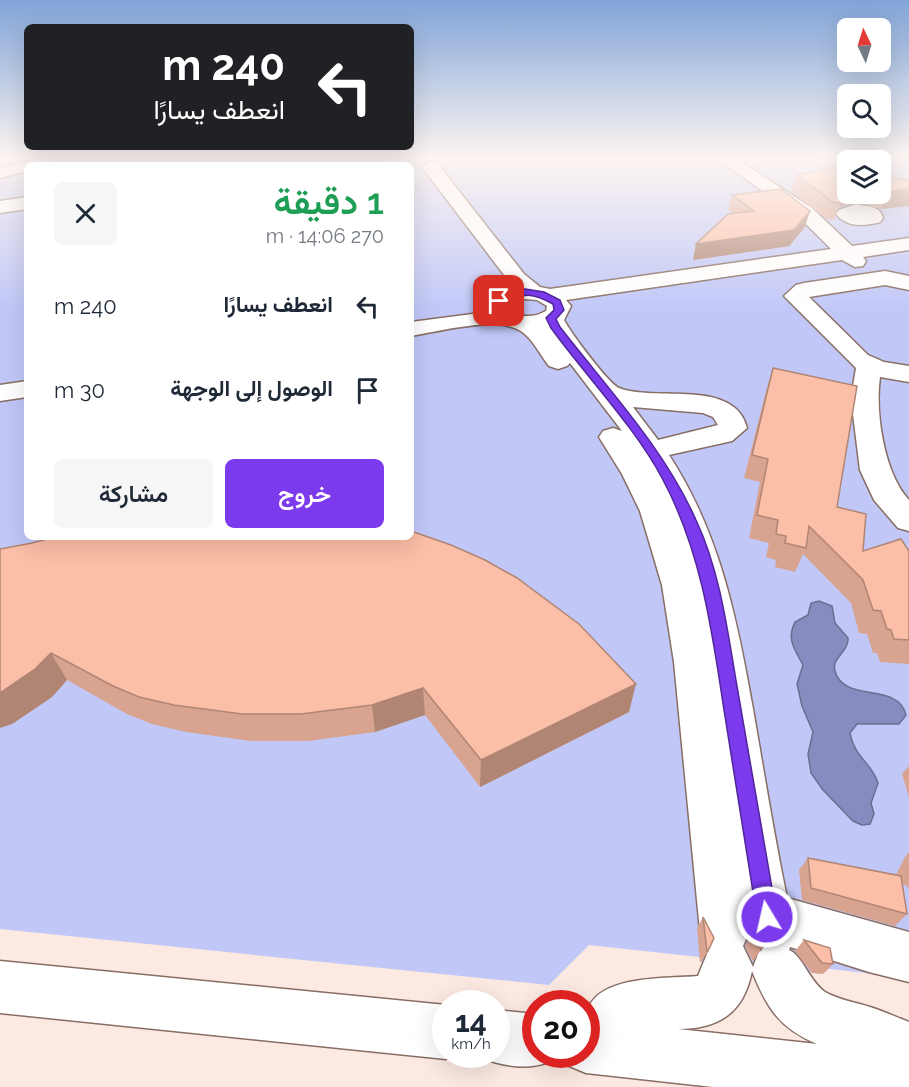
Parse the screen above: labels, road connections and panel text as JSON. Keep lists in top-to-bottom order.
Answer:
{
  "north": "top",
  "page": {
    "turn": ["240 m", "انعطف يسارًا"],
    "heading": ["1 دقيقة", "270 m · 14:06"],
    "list": [
      {
        "name": "انعطف يسارًا",
        "value": "240 m"
      },
      {
        "name": "الوصول إلى الوجهة",
        "value": "30 m"
      }
    ],
    "buttons": ["خروج", "مشاركة"],
    "speed": "14 km/h",
    "limit": "20"
  }
}
